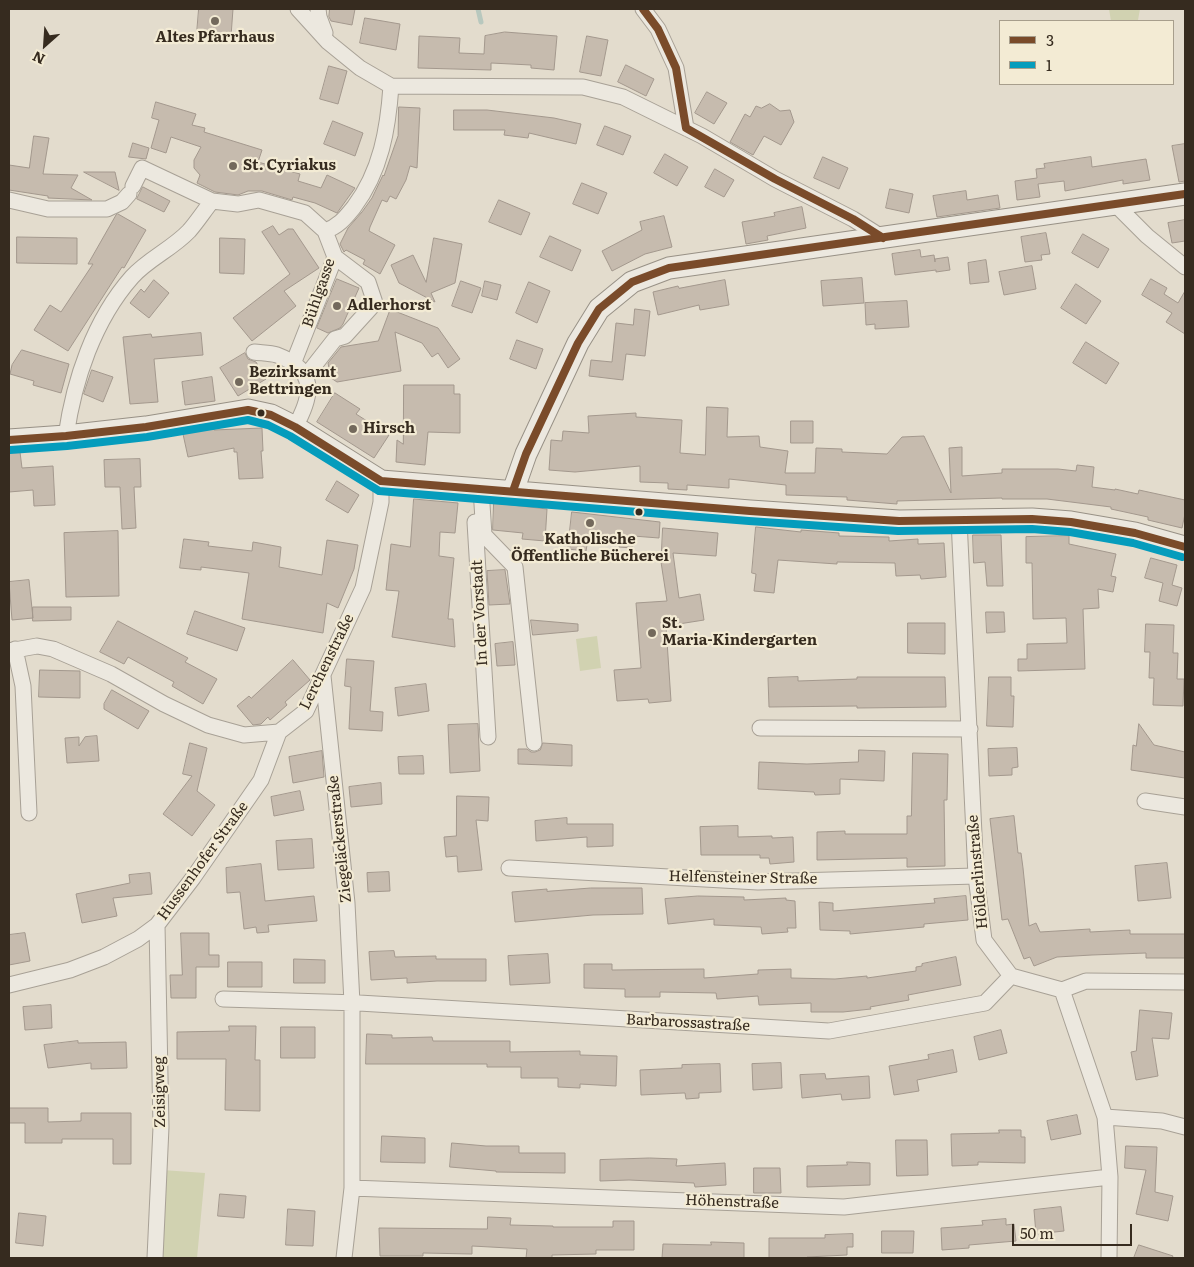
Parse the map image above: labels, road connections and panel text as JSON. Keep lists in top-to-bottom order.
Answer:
{
  "streets": {
    "street": [
      "Bühlgasse",
      "In der Vorstadt",
      "Lerchenstraße",
      "Ziegeläckerstraße",
      "Hussenhofer Straße",
      "Hölderlinstraße",
      "Helfensteiner Straße",
      "Barbarossastraße",
      "Zeisigweg",
      "Höhenstraße"
    ]
  },
  "crossings": [
    ["Lerchenstraße", "Ziegeläckerstraße"],
    ["Lerchenstraße", "Hussenhofer Straße"],
    ["Ziegeläckerstraße", "Barbarossastraße"],
    ["Ziegeläckerstraße", "Höhenstraße"],
    ["Hussenhofer Straße", "Zeisigweg"],
    ["Hölderlinstraße", "Helfensteiner Straße"],
    ["Hölderlinstraße", "Barbarossastraße"]
  ],
  "places": [
    "Altes Pfarrhaus",
    "St. Cyriakus",
    "Adlerhorst",
    "Bezirksamt Bettringen",
    "Hirsch",
    "Katholische Öffentliche Bücherei",
    "St. Maria-Kindergarten"
  ],
  "lines": ["transit line 3", "transit line 1"],
  "legend": ["3", "1"],
  "scale_bar": "50 m",
  "north": "bottom left"
}
